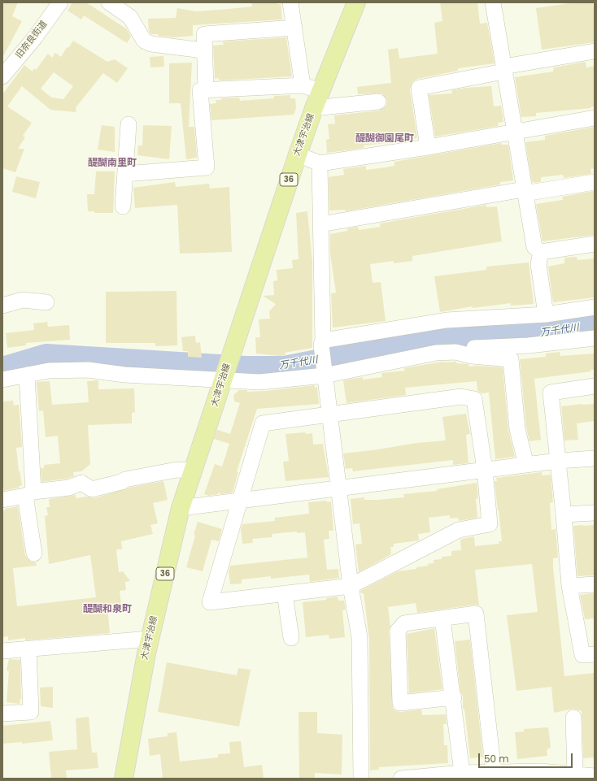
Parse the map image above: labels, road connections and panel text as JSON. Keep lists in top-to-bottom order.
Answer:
{
  "streets": {
    "main road": ["大津宇治線", "36"],
    "street": ["旧奈良街道"]
  },
  "districts": ["醍醐御園尾町", "醍醐南里町", "醍醐和泉町"],
  "water": ["万千代川"],
  "scale_bar": "50 m"
}
